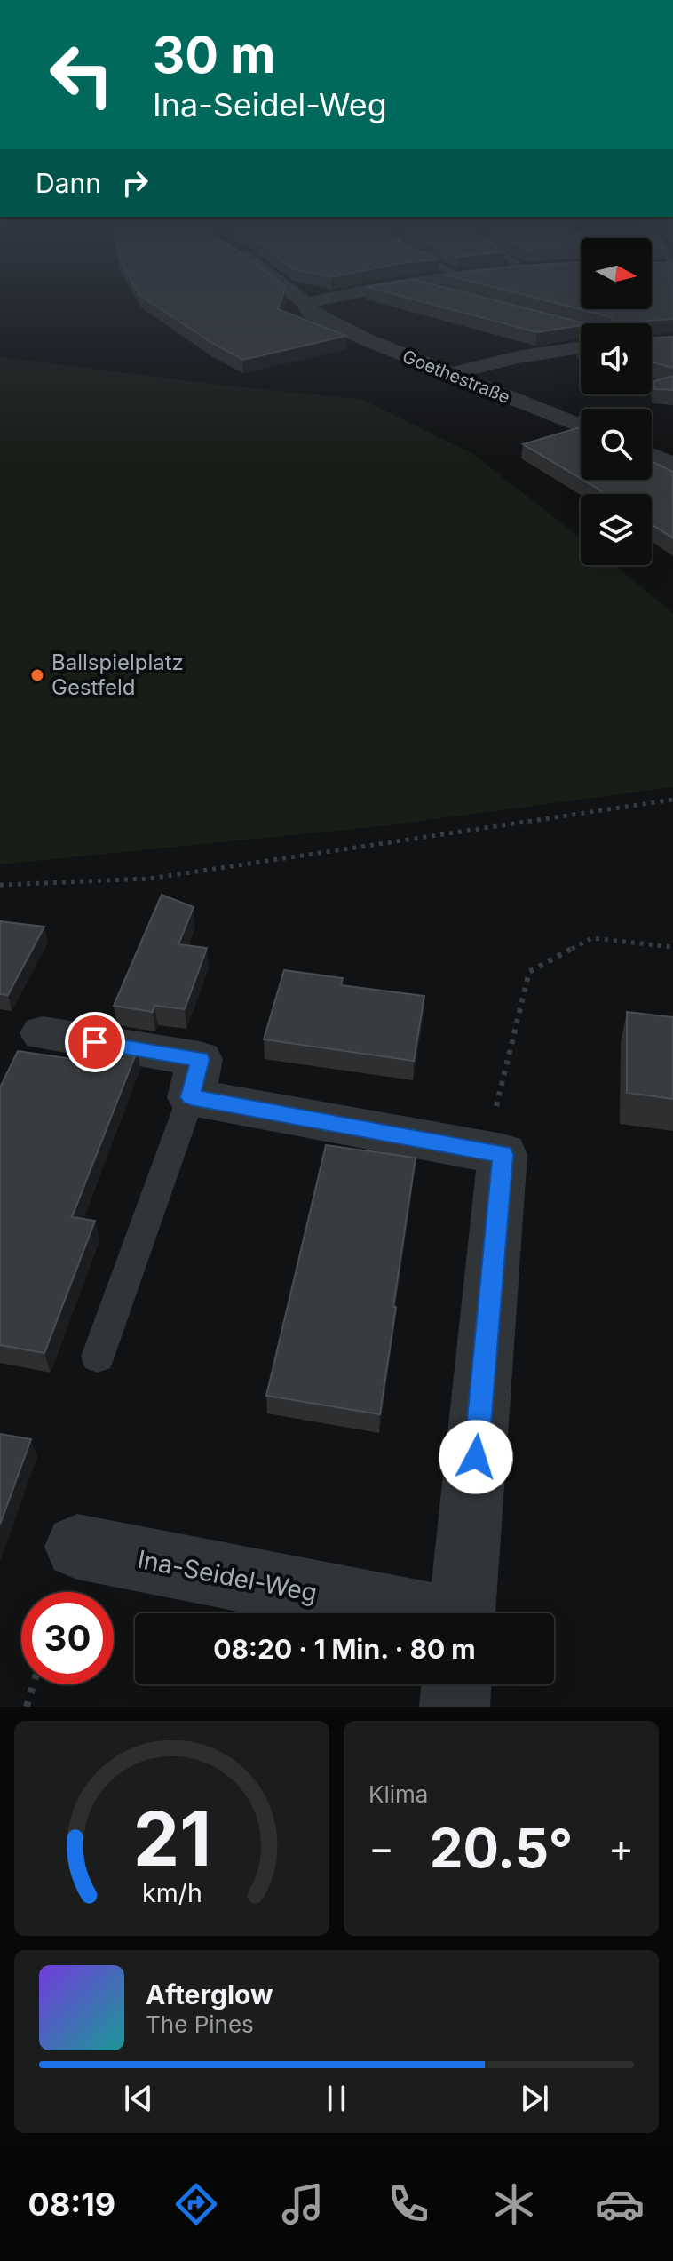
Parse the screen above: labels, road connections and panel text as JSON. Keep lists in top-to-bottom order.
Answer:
{
  "streets": {
    "street": ["Goethestraße", "Ina-Seidel-Weg"]
  },
  "places": ["Ballspielplatz Gestfeld"],
  "north": "right",
  "page": {
    "turn": ["30 m", "Ina-Seidel-Weg"],
    "then": "Dann",
    "limit": "30",
    "trip": "08:20 · 1 Min. · 80 m",
    "tile": "Klima",
    "heat": ["−", "20.5°", "+"],
    "song": ["Afterglow", "The Pines"],
    "tabs": "08:19",
    "gauge": ["21", "km/h"]
  }
}
